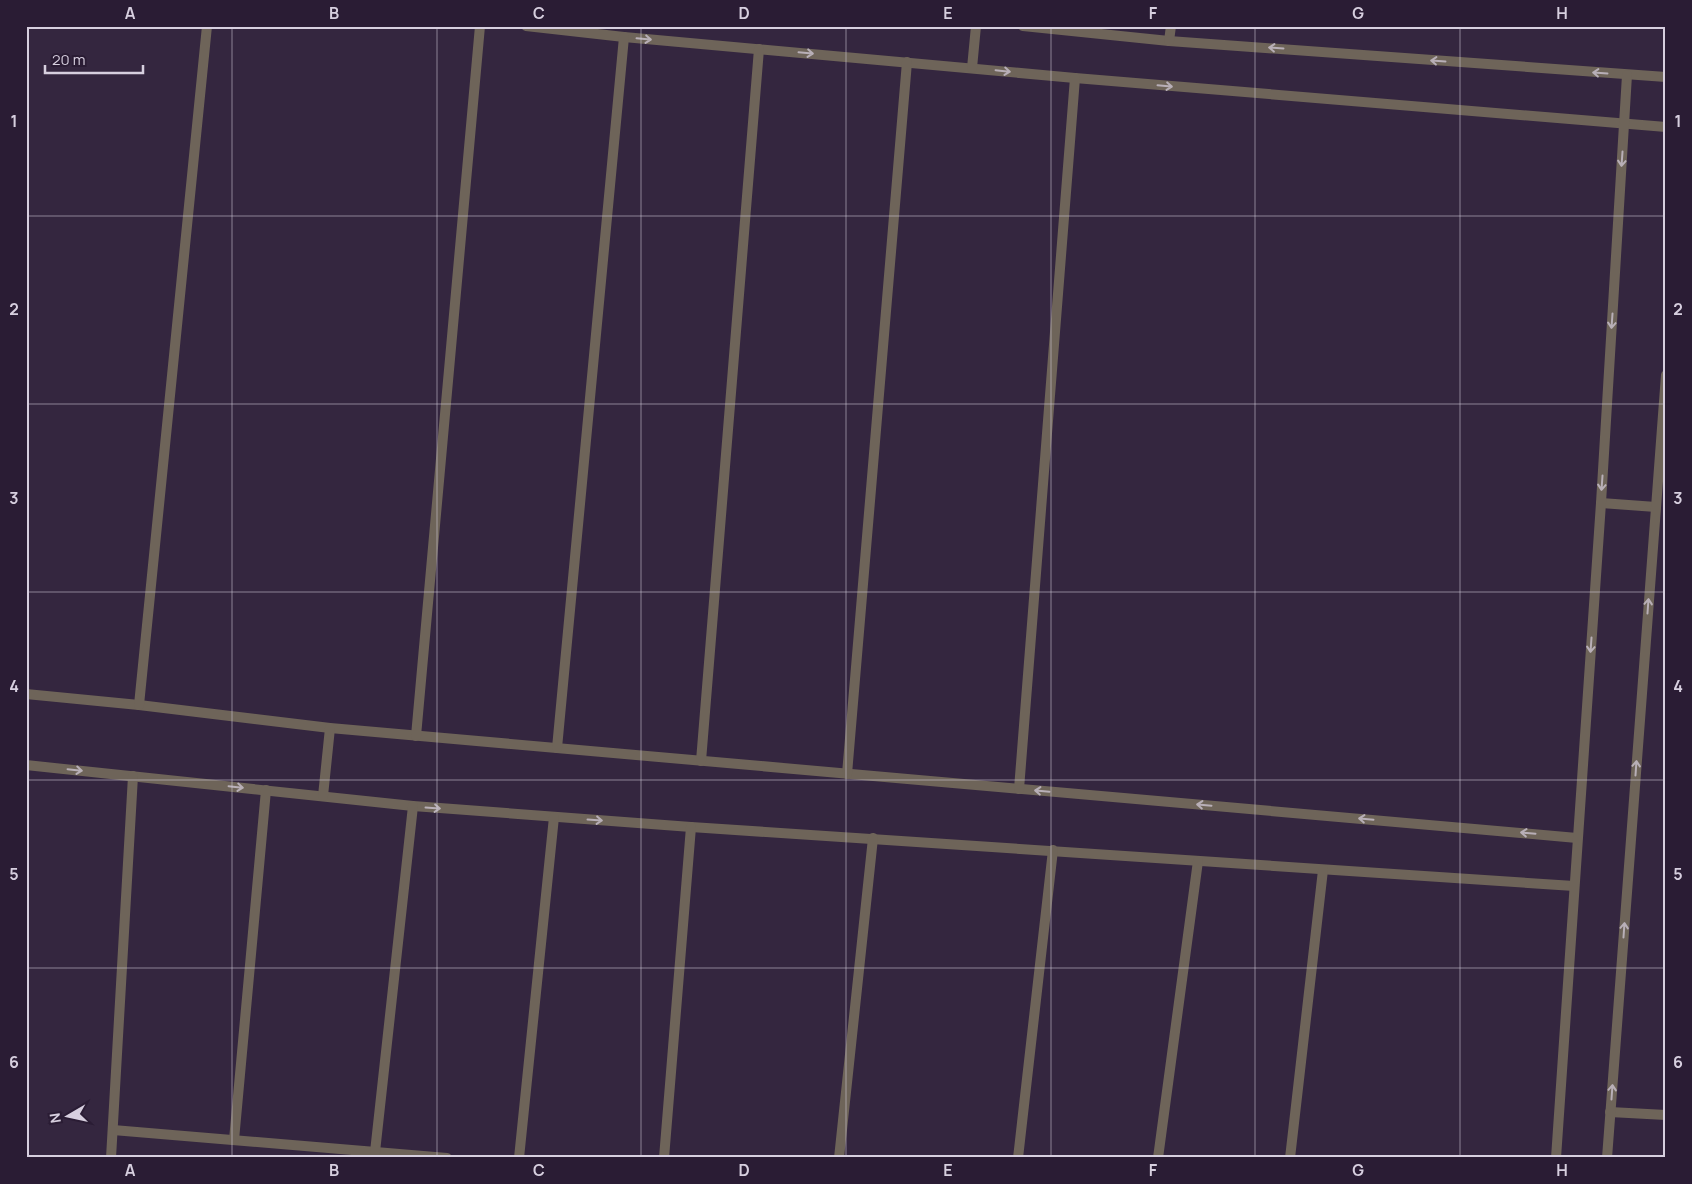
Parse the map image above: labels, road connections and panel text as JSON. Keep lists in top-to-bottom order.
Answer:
{
  "scale_bar": "20 m",
  "north": "left",
  "grid": {
    "columns": [
      "A",
      "B",
      "C",
      "D",
      "E",
      "F",
      "G",
      "H"
    ],
    "rows": [
      "1",
      "2",
      "3",
      "4",
      "5",
      "6"
    ]
  }
}
